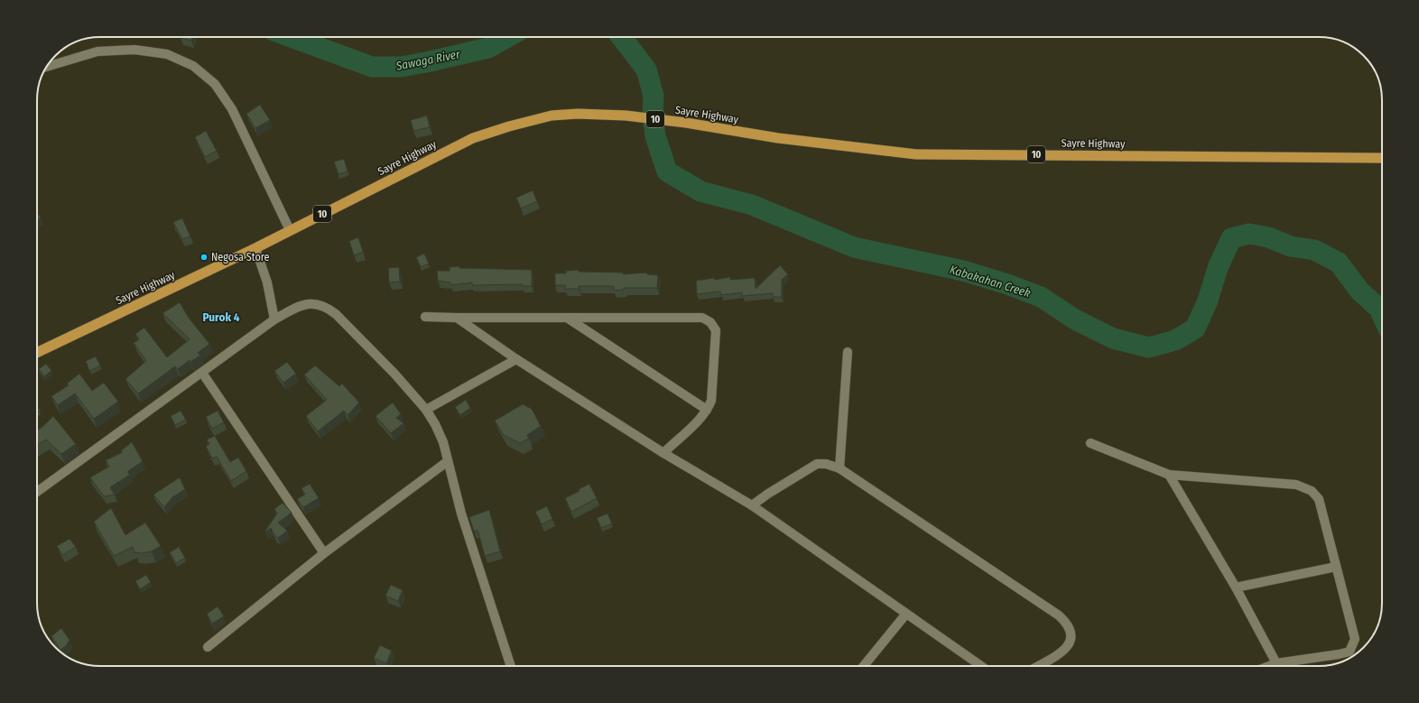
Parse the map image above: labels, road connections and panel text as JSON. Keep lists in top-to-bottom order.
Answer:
{
  "streets": {
    "highway": ["Sayre Highway", "10"]
  },
  "districts": ["Purok 4"],
  "water": ["Sawaga River", "Kabakahan Creek"],
  "places": ["Negosa Store"]
}
